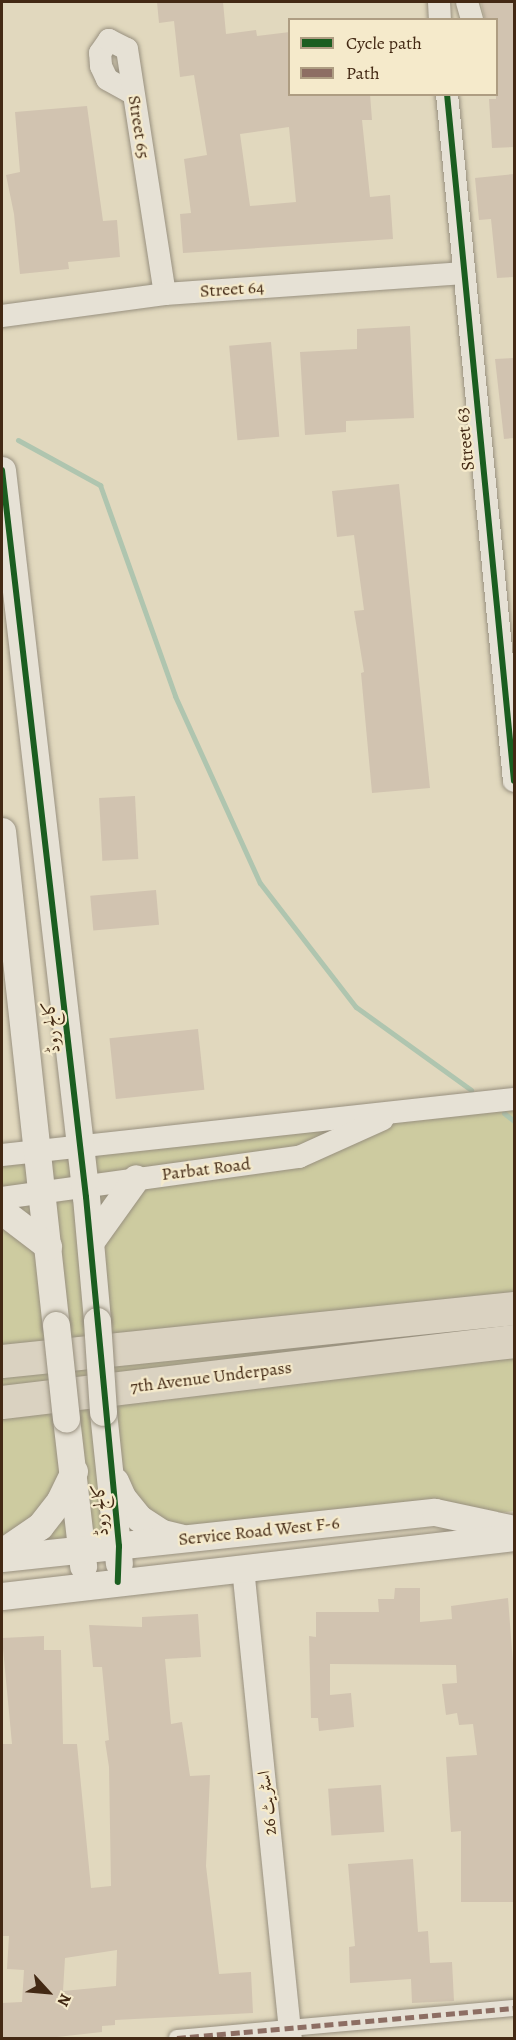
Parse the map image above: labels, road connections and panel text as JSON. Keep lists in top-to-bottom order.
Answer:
{
  "streets": {
    "main road": ["7th Avenue Underpass"],
    "street": [
      "Street 65",
      "Street 64",
      "Street 63",
      "کالج روڈ",
      "Parbat Road",
      "Service Road West F-6",
      "اسٹریٹ 26"
    ]
  },
  "crossings": [
    ["Street 65", "Street 64"],
    ["Street 64", "Street 63"],
    ["کالج روڈ", "Parbat Road"],
    ["کالج روڈ", "Service Road West F-6"],
    ["Service Road West F-6", "اسٹریٹ 26"]
  ],
  "legend": ["Cycle path", "Path"],
  "north": "bottom right"
}
